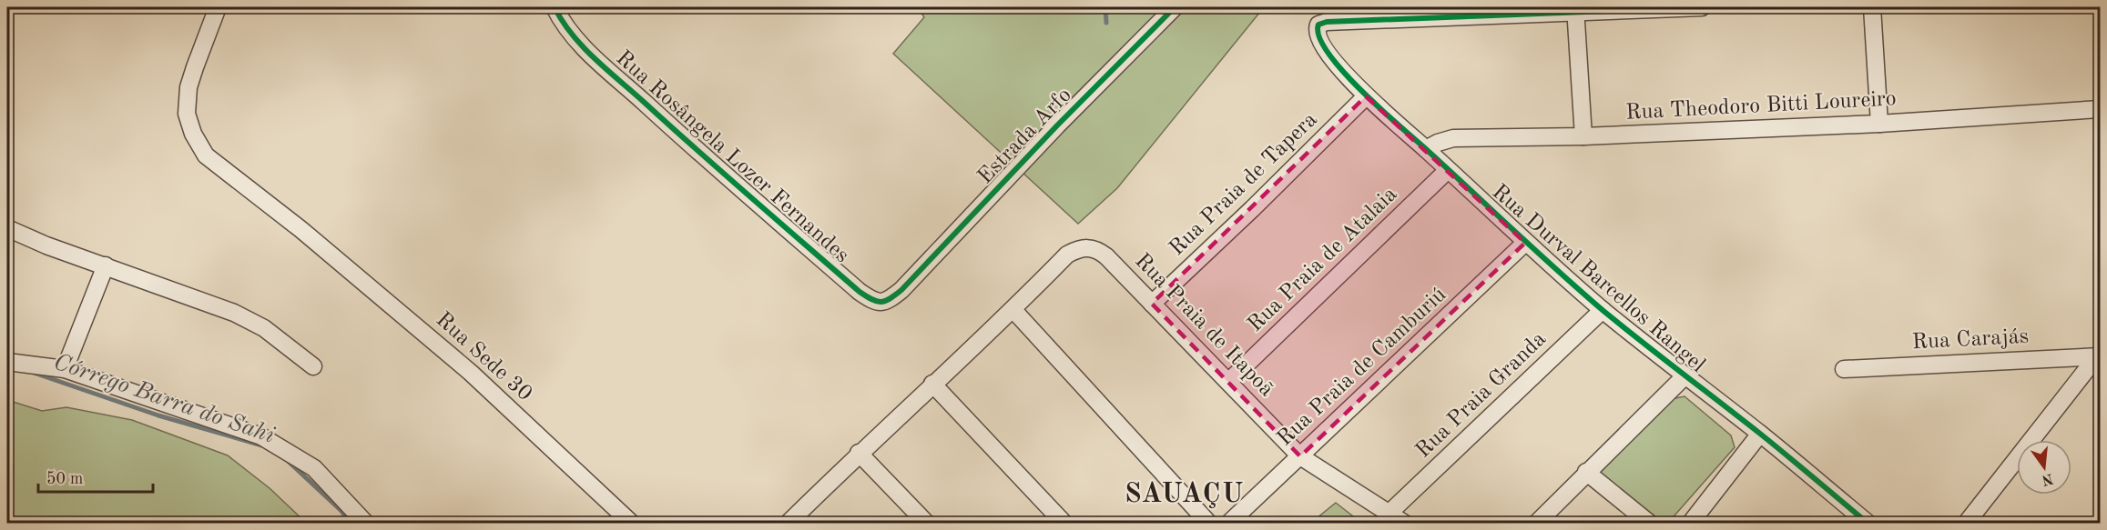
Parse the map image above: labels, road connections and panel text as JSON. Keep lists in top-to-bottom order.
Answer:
{
  "streets": {
    "street": [
      "Rua Theodoro Bitti Loureiro",
      "Estrada Arfo",
      "Rua Rosângela Lozer Fernandes",
      "Rua Praia de Tapera",
      "Rua Praia de Atalaia",
      "Rua Durval Barcellos Rangel",
      "Rua Praia de Itapoã",
      "Rua Carajás",
      "Rua Sede 30",
      "Rua Praia de Camburiú",
      "Rua Praia Granda"
    ]
  },
  "crossings": [
    ["Rua Theodoro Bitti Loureiro", "Rua Durval Barcellos Rangel"],
    ["Estrada Arfo", "Rua Rosângela Lozer Fernandes"],
    ["Rua Praia de Tapera", "Rua Durval Barcellos Rangel"],
    ["Rua Praia de Tapera", "Rua Praia de Itapoã"],
    ["Rua Praia de Atalaia", "Rua Durval Barcellos Rangel"],
    ["Rua Praia de Atalaia", "Rua Praia de Itapoã"],
    ["Rua Durval Barcellos Rangel", "Rua Praia de Camburiú"],
    ["Rua Durval Barcellos Rangel", "Rua Praia Granda"],
    ["Rua Praia de Itapoã", "Rua Praia de Camburiú"],
    ["Rua Praia de Itapoã", "Rua Praia Granda"]
  ],
  "districts": ["SAUAÇU"],
  "water": ["Córrego Barra do Sahi"],
  "scale_bar": "50 m",
  "north": "bottom"
}
